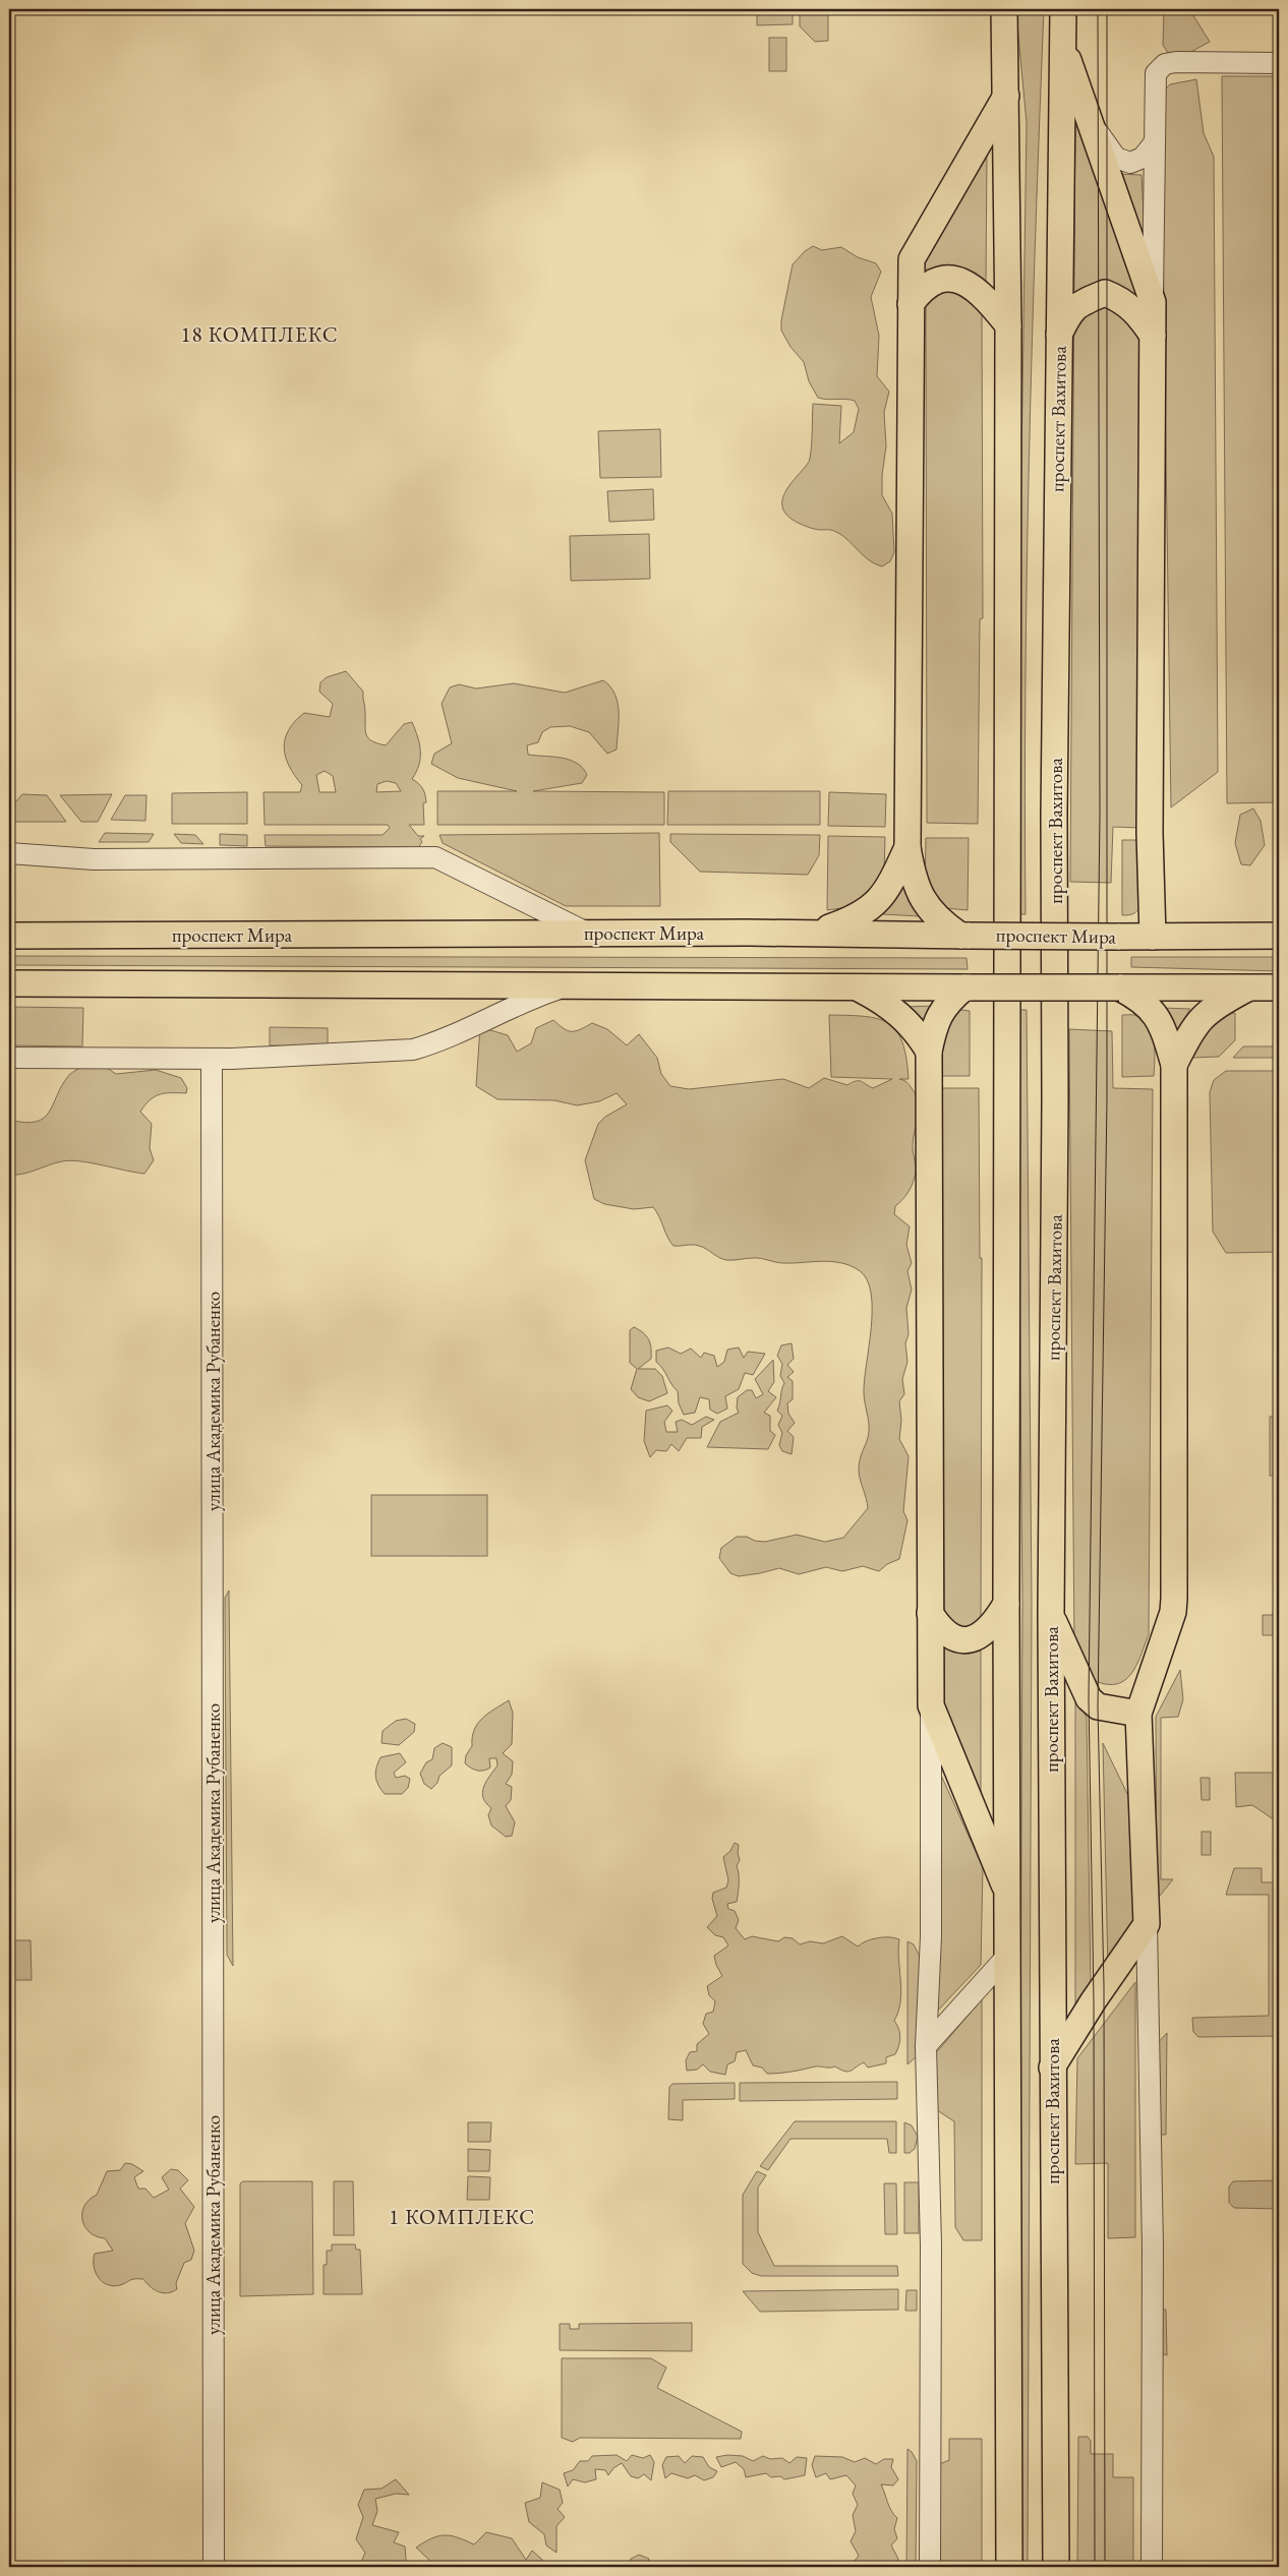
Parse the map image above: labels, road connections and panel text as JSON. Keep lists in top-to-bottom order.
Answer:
{
  "streets": {
    "main road": ["проспект Вахитова", "проспект Мира"],
    "street": ["улица Академика Рубаненко"]
  },
  "districts": ["18 КОМПЛЕКС", "1 КОМПЛЕКС"]
}
